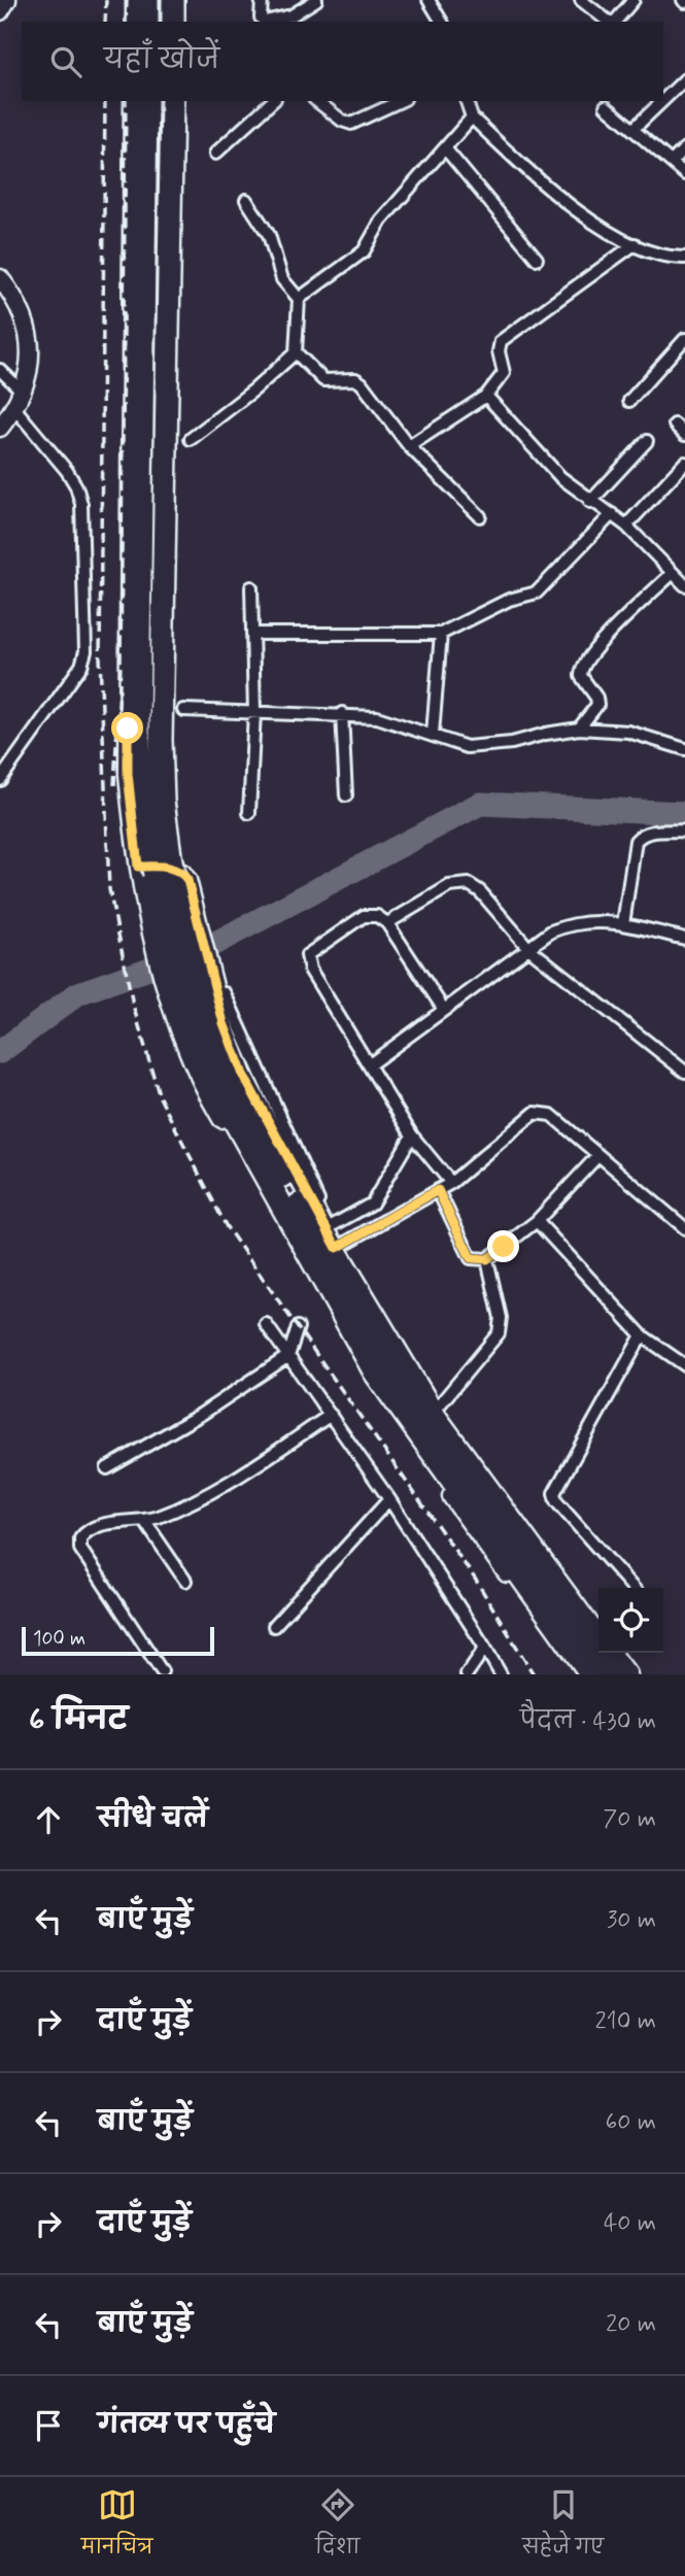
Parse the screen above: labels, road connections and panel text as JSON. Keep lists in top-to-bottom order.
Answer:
{
  "scale_bar": "100 m",
  "page": {
    "search": "यहाँ खोजें",
    "scale": "100 m",
    "heading": ["6 मिनट", "पैदल · 430 m"],
    "list": [
      ["सीधे चलें", "70 m"],
      ["बाएँ मुड़ें", "30 m"],
      ["दाएँ मुड़ें", "210 m"],
      ["बाएँ मुड़ें", "60 m"],
      ["दाएँ मुड़ें", "40 m"],
      ["बाएँ मुड़ें", "20 m"],
      "गंतव्य पर पहुँचे"
    ],
    "nav": ["मानचित्र", "दिशा", "सहेजे गए"]
  }
}
